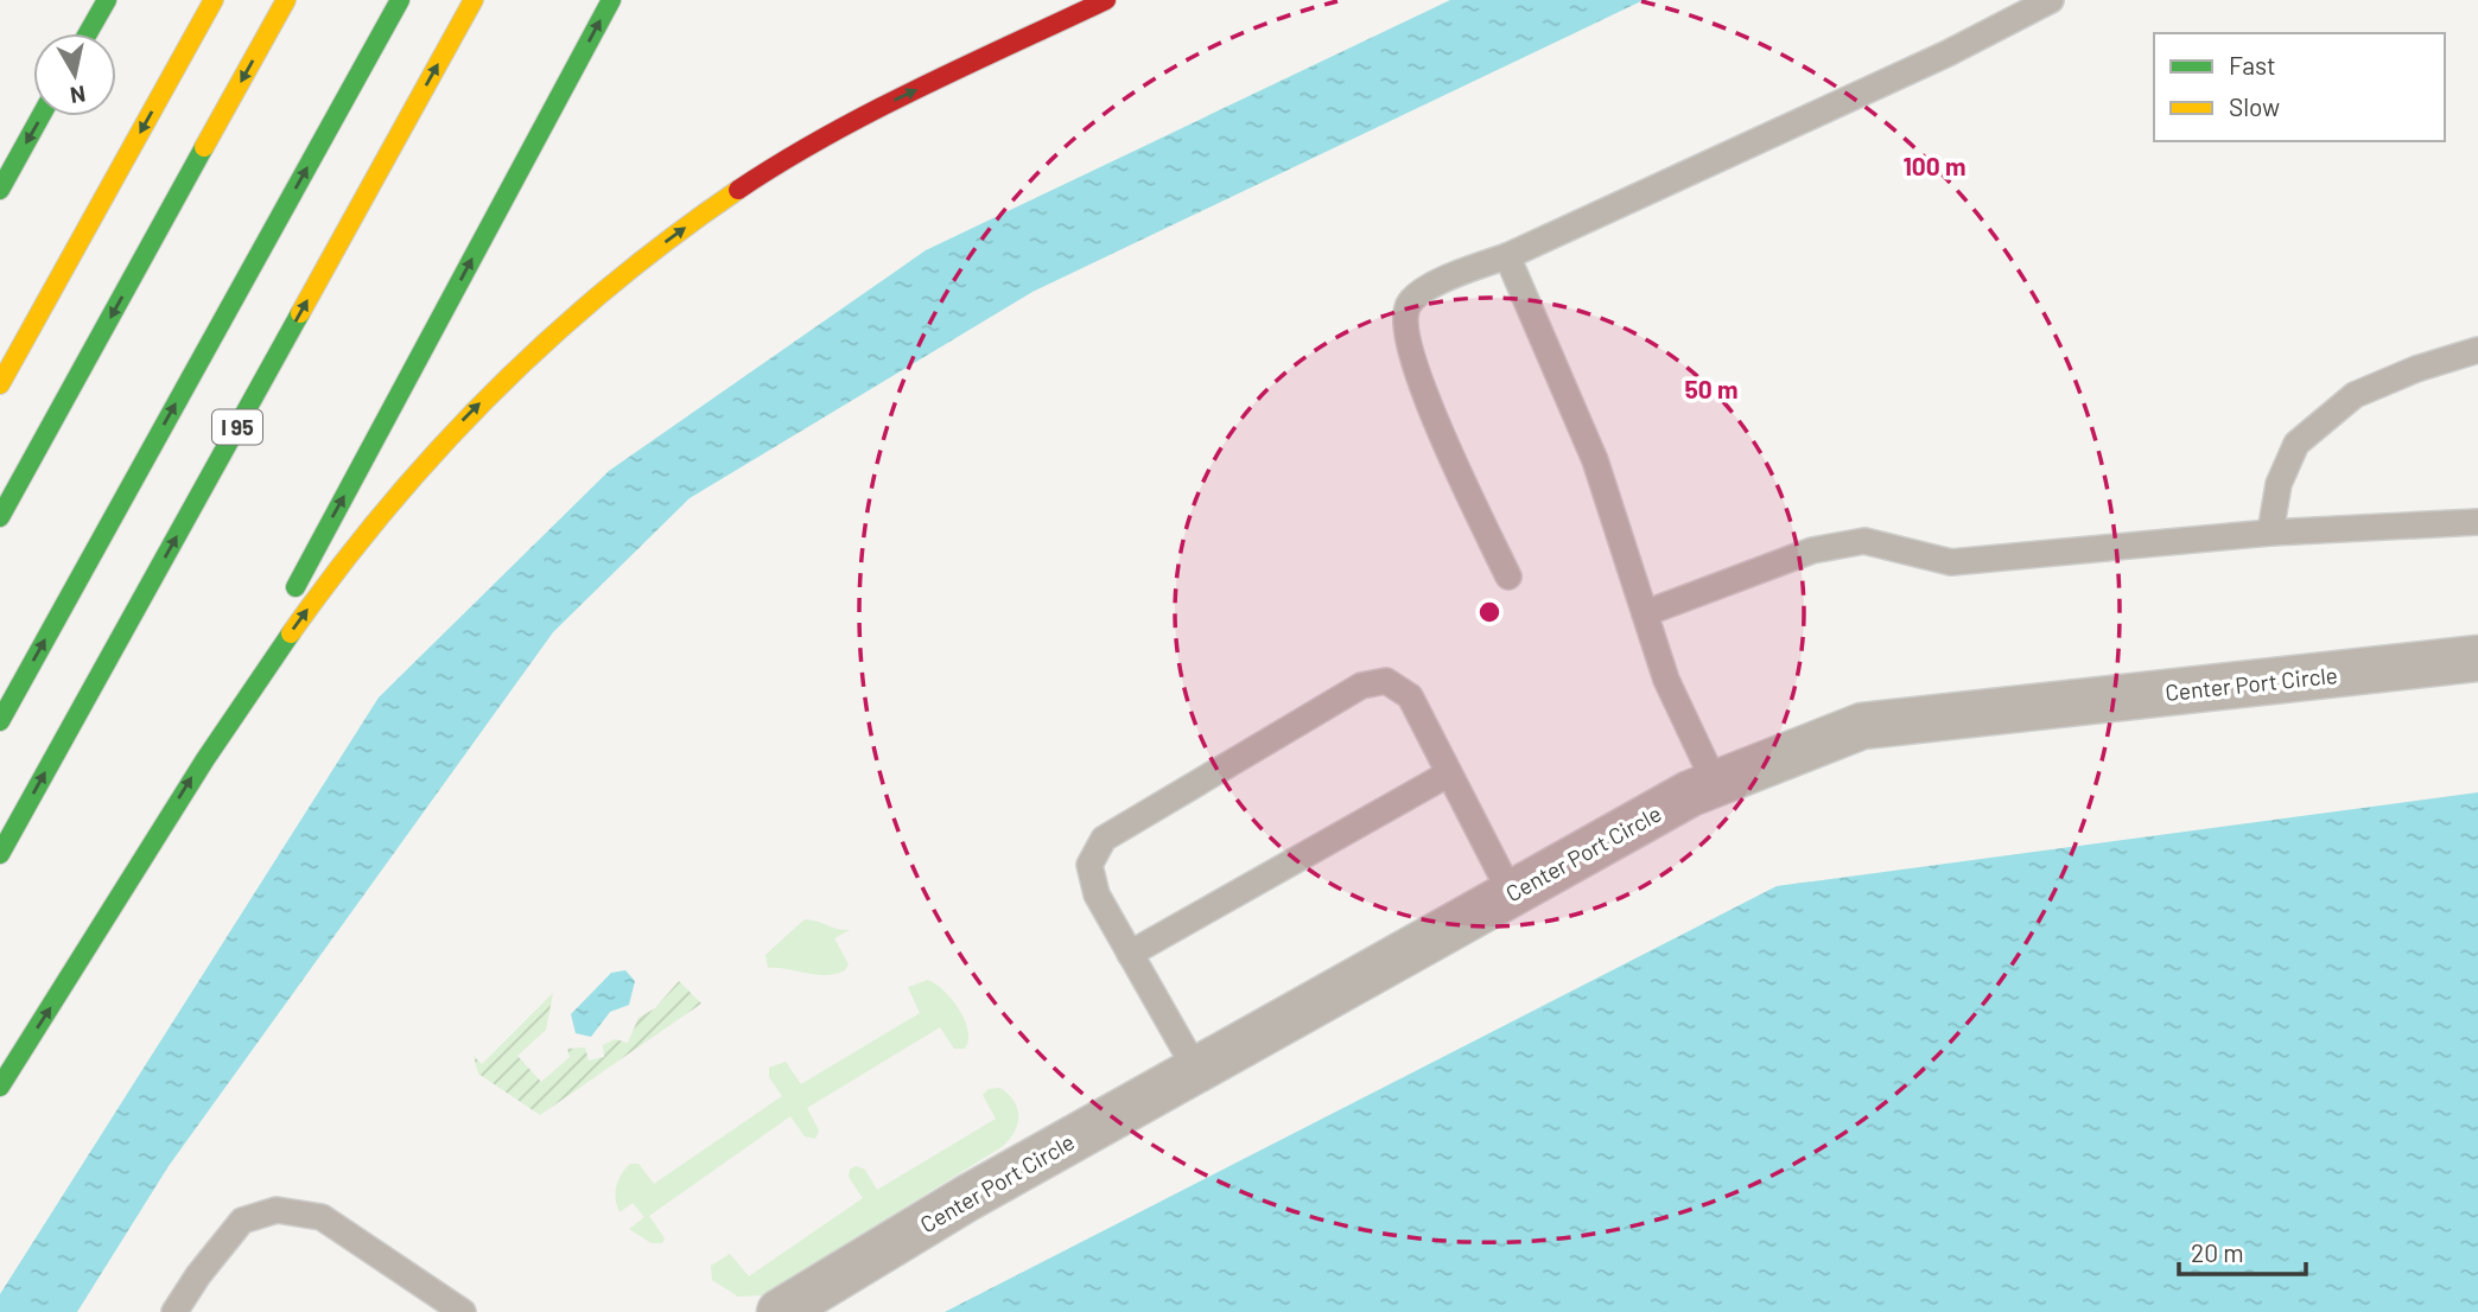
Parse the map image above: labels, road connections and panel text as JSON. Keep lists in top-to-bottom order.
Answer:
{
  "streets": {
    "highway": ["I 95"],
    "street": ["Center Port Circle"]
  },
  "legend": ["Fast", "Slow"],
  "scale_bar": "20 m",
  "north": "bottom",
  "rings": ["100 m", "50 m"]
}
